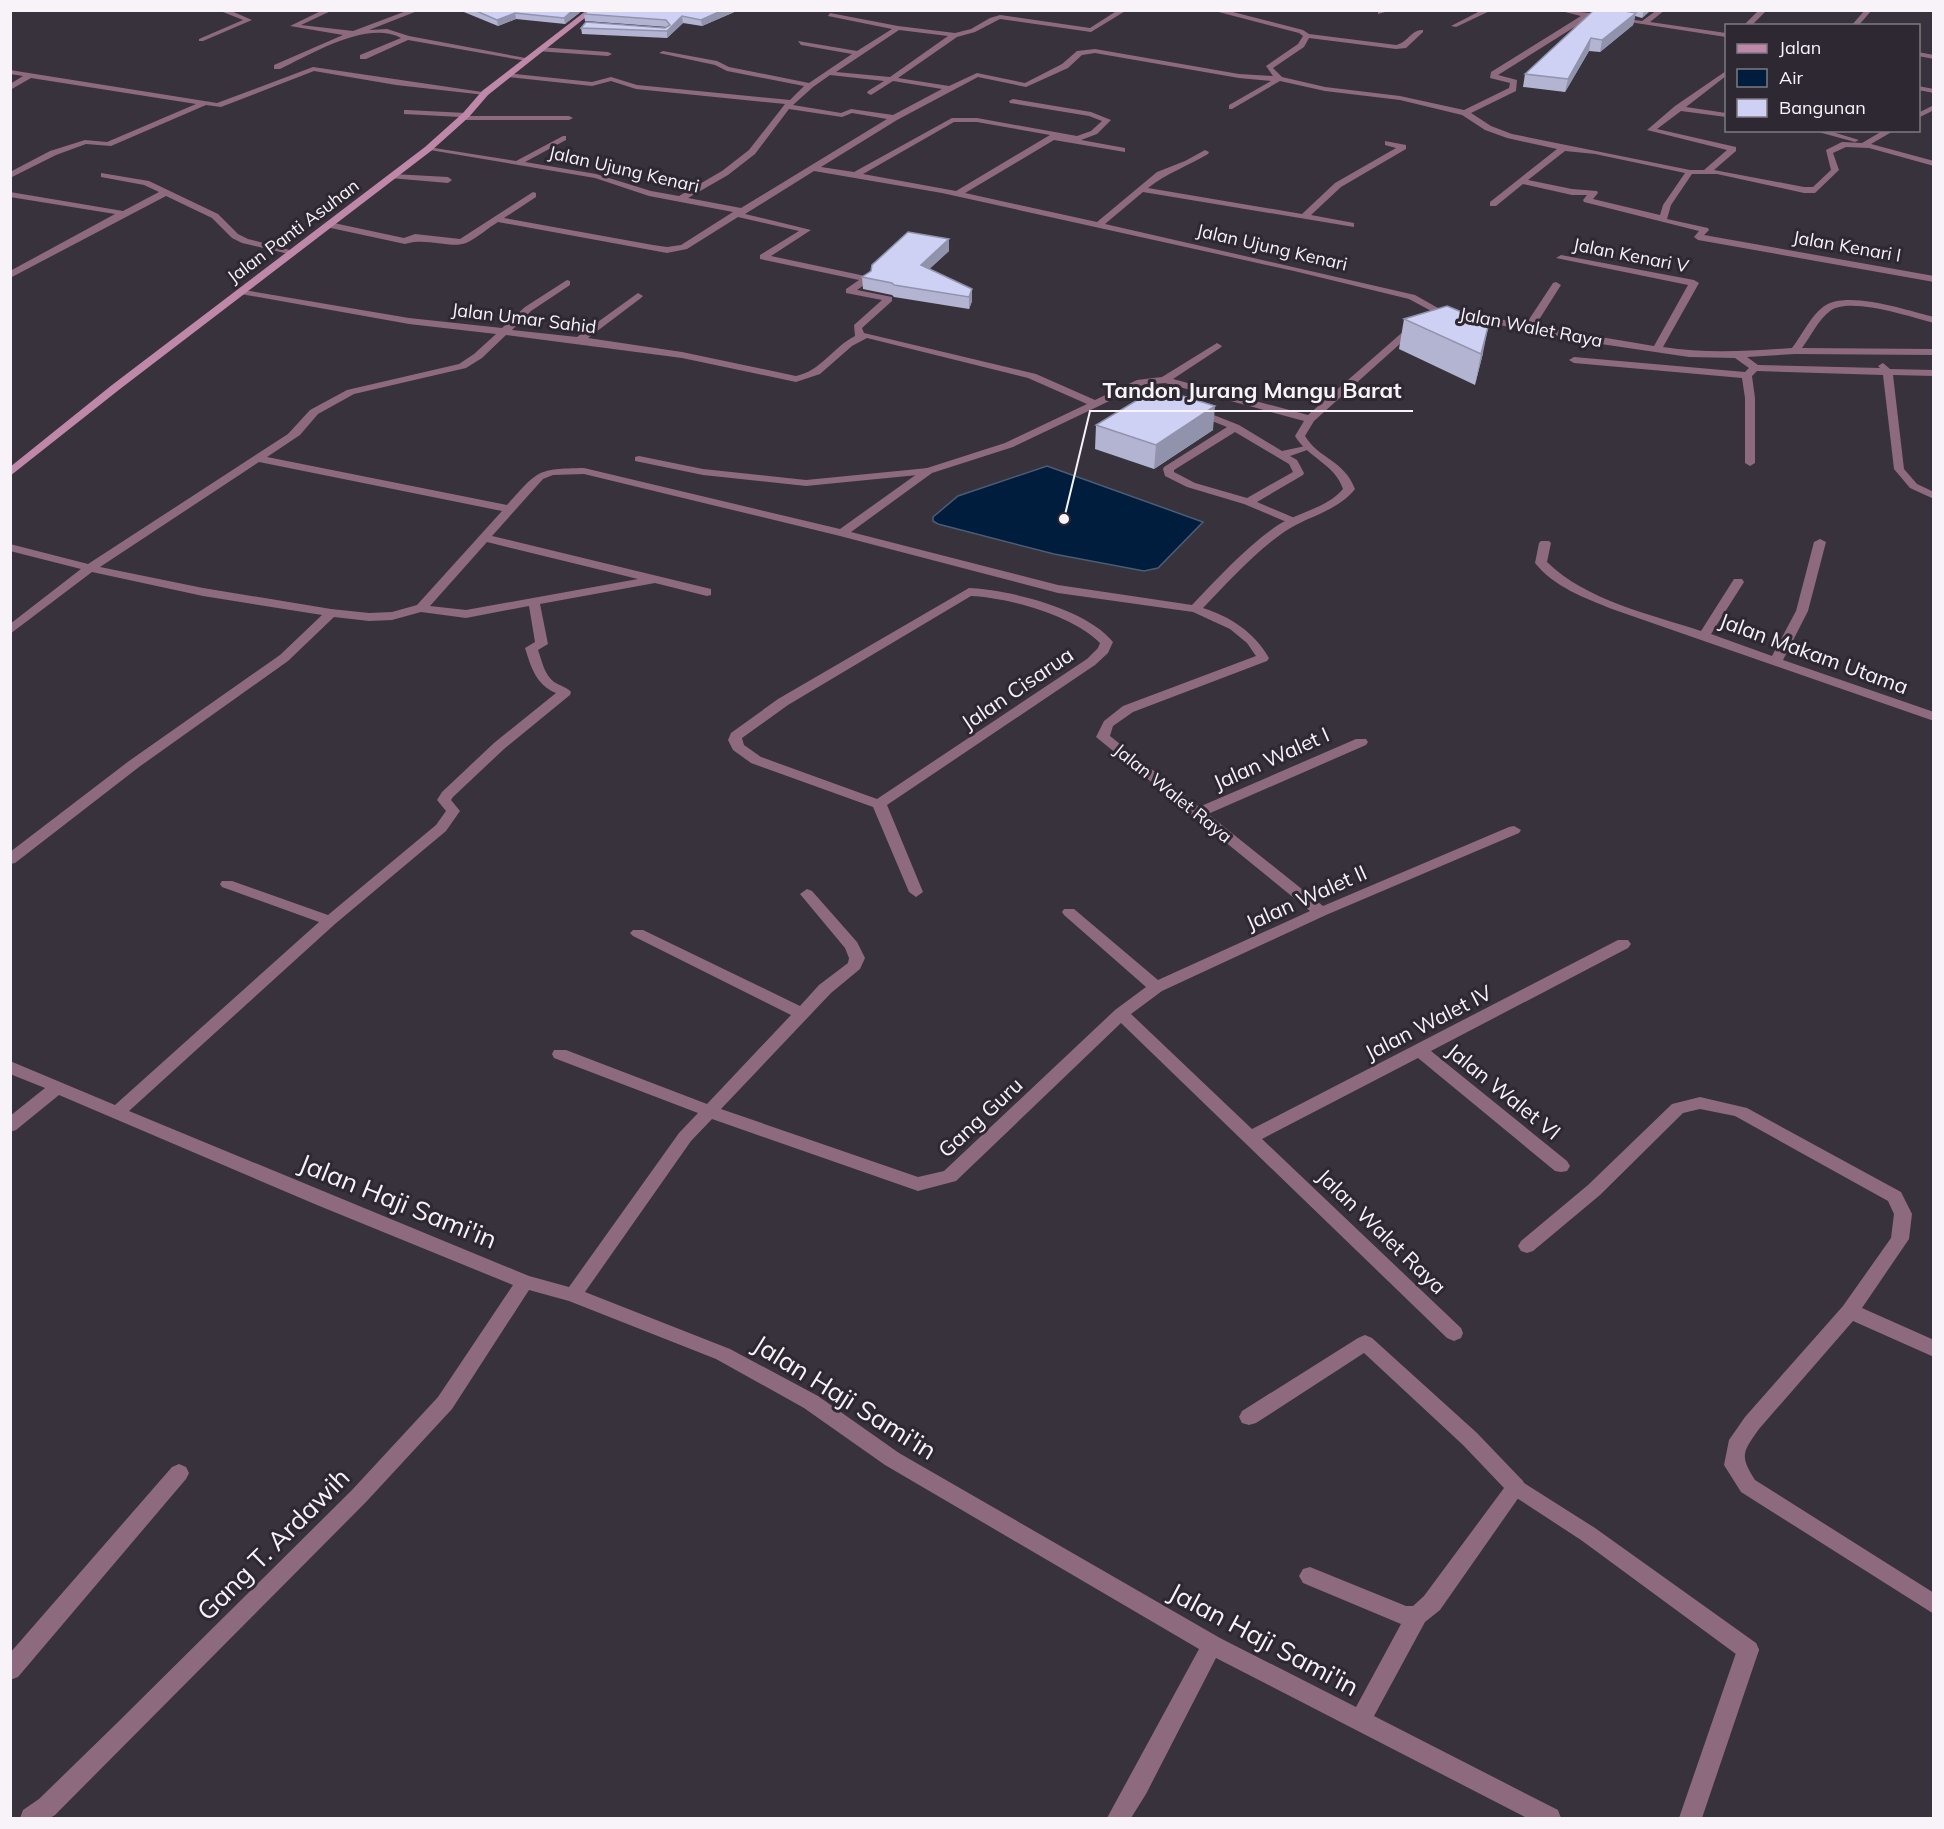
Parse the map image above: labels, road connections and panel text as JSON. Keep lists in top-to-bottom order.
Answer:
{
  "streets": {
    "street": [
      "Jalan Ujung Kenari",
      "Jalan Panti Asuhan",
      "Jalan Kenari I",
      "Jalan Kenari V",
      "Jalan Umar Sahid",
      "Jalan Walet Raya",
      "Jalan Makam Utama",
      "Jalan Cisarua",
      "Jalan Walet I",
      "Jalan Walet II",
      "Jalan Walet IV",
      "Jalan Walet VI",
      "Gang Guru",
      "Jalan Haji Sami'in",
      "Gang T. Ardawih"
    ]
  },
  "crossings": [
    ["Jalan Ujung Kenari", "Jalan Panti Asuhan"],
    ["Jalan Ujung Kenari", "Jalan Umar Sahid"],
    ["Jalan Ujung Kenari", "Jalan Walet Raya"],
    ["Jalan Panti Asuhan", "Jalan Umar Sahid"],
    ["Jalan Kenari V", "Jalan Walet Raya"],
    ["Jalan Walet Raya", "Jalan Walet I"],
    ["Jalan Walet Raya", "Jalan Walet II"],
    ["Jalan Walet Raya", "Jalan Walet IV"],
    ["Jalan Walet Raya", "Gang Guru"],
    ["Jalan Walet II", "Gang Guru"],
    ["Jalan Walet IV", "Jalan Walet VI"],
    ["Jalan Haji Sami'in", "Gang T. Ardawih"]
  ],
  "places": ["Tandon Jurang Mangu Barat"],
  "legend": ["Jalan", "Air", "Bangunan"]
}
